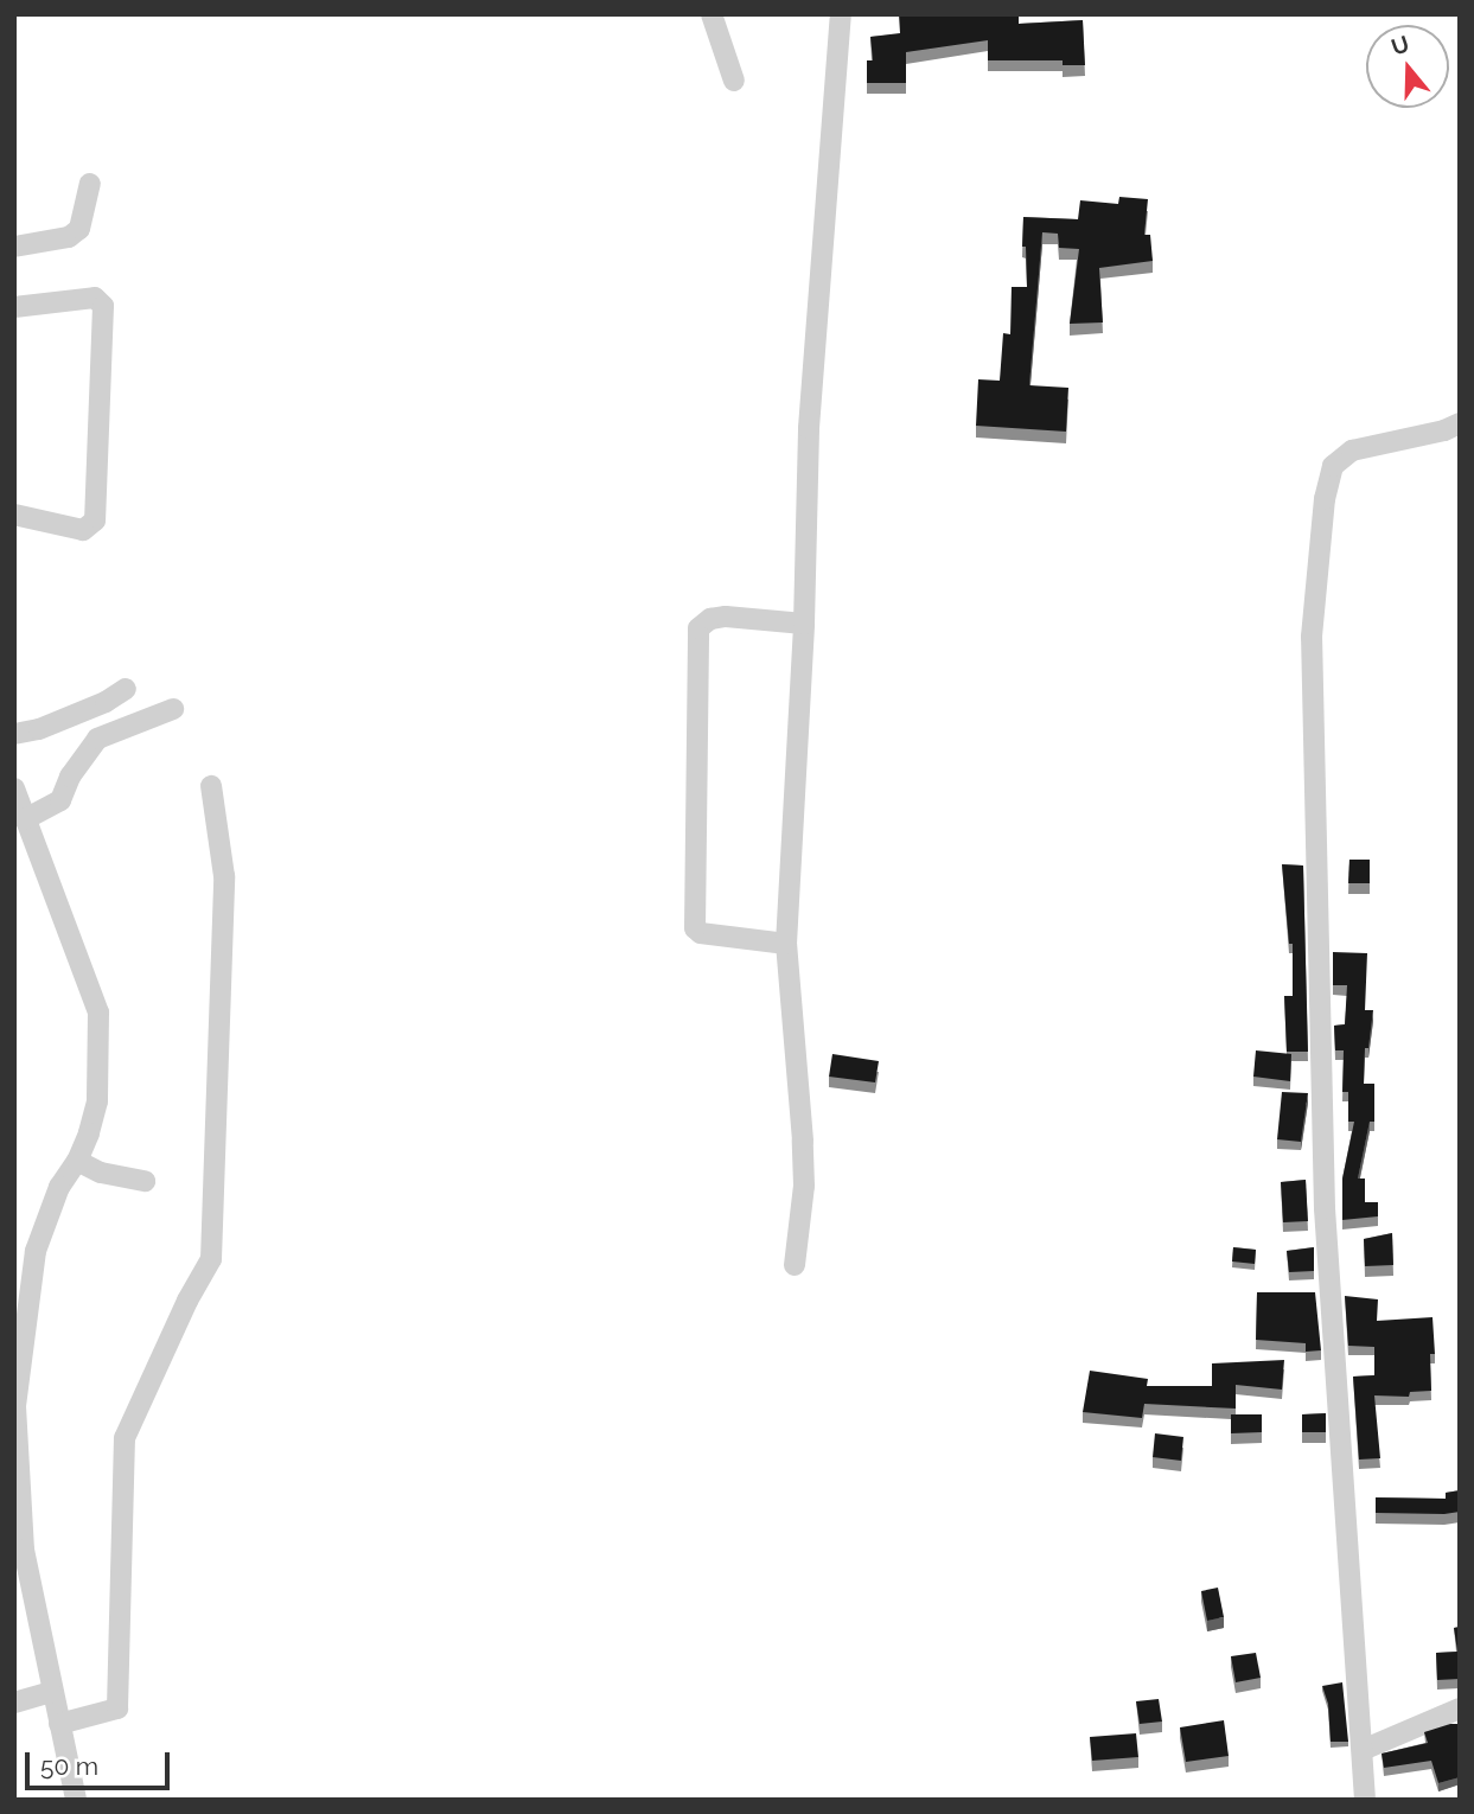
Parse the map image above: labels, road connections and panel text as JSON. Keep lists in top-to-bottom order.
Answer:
{
  "scale_bar": "50 m",
  "north": "top"
}
